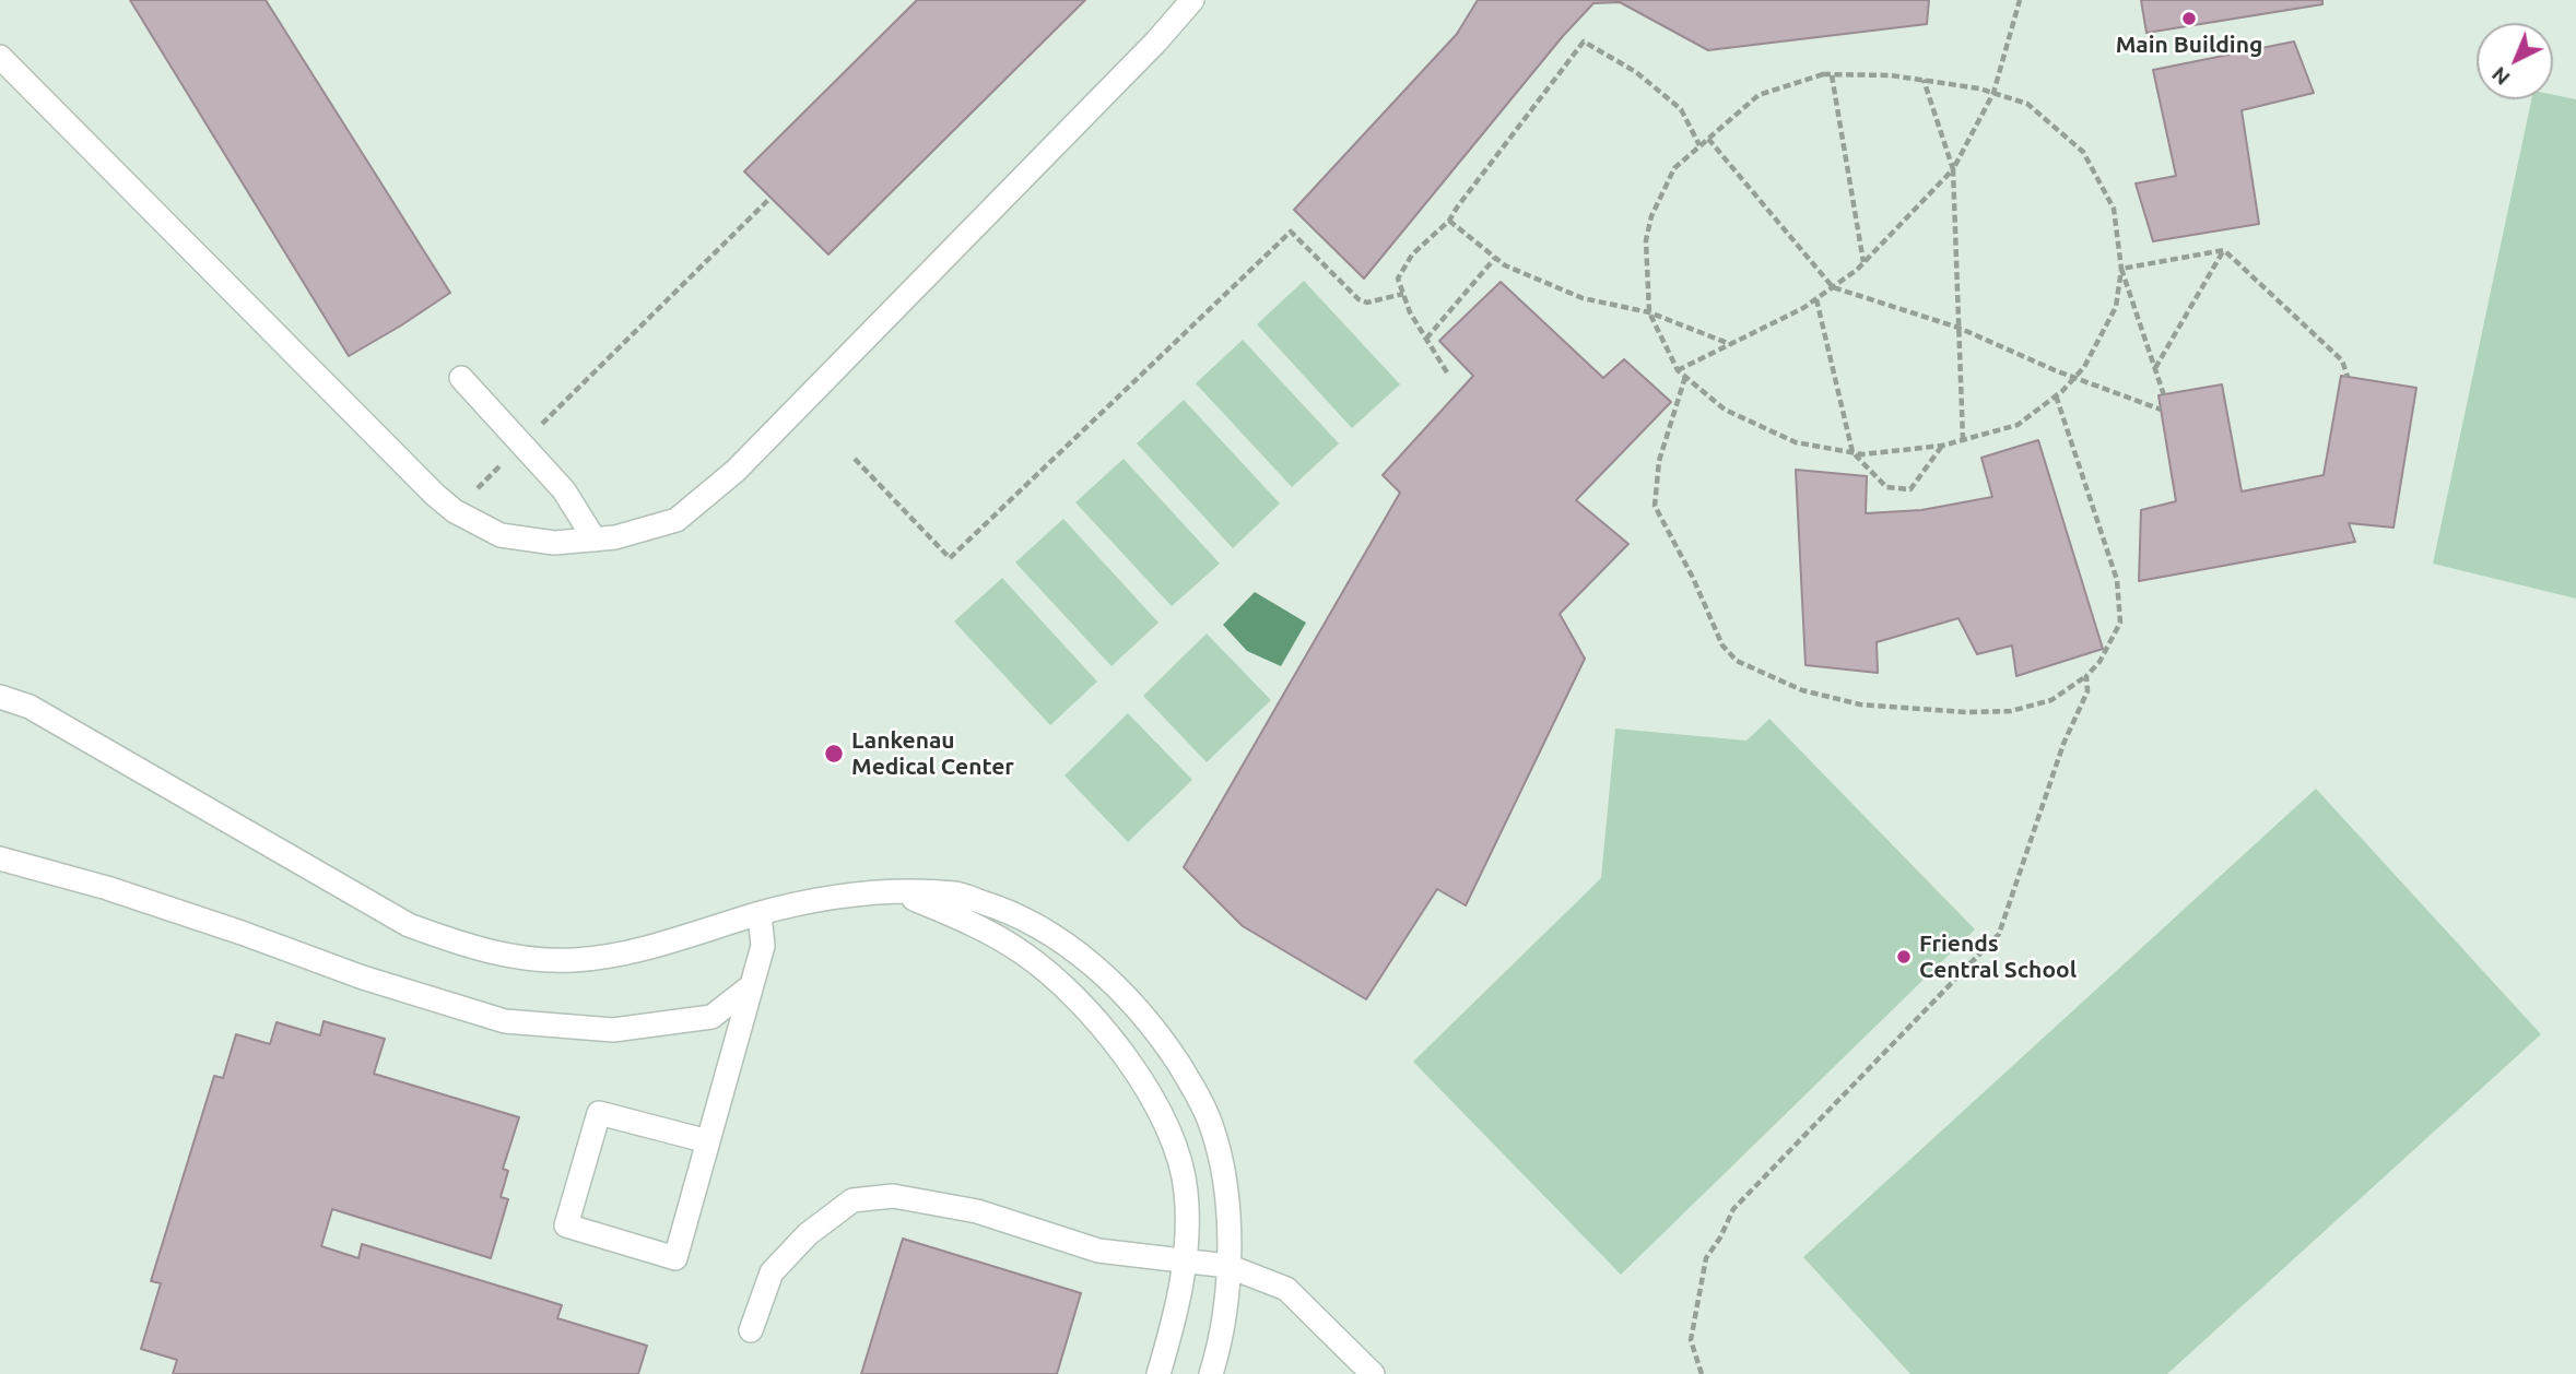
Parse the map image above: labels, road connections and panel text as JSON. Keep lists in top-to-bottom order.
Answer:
{
  "places": ["Main Building", "Lankenau Medical Center", "Friends Central School"],
  "north": "bottom left"
}
